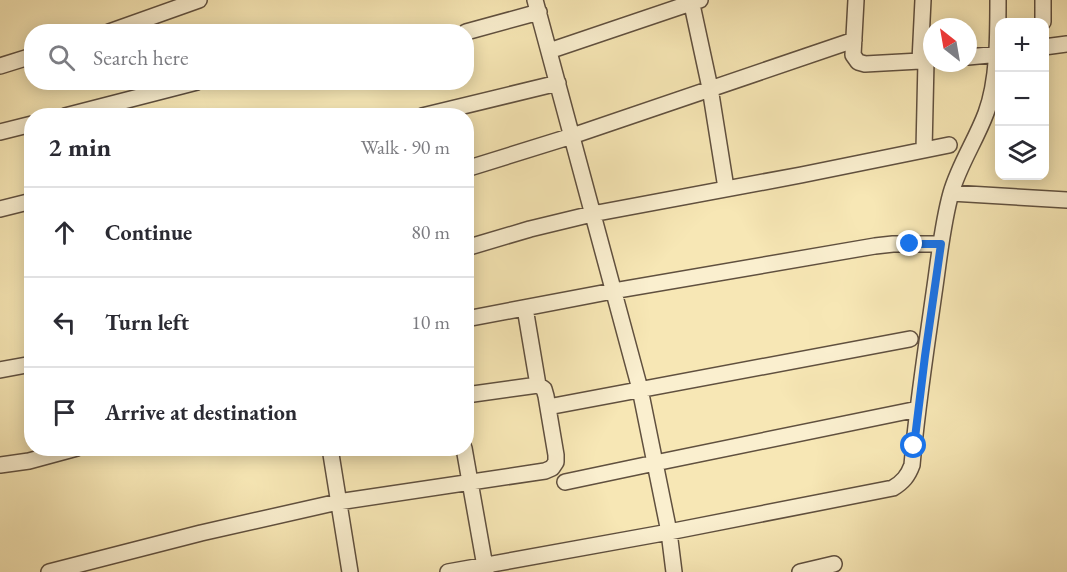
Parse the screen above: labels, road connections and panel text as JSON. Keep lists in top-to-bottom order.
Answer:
{
  "north": "top left",
  "page": {
    "map_buttons": ["+", "−"],
    "search": "Search here",
    "heading": ["2 min", "Walk · 90 m"],
    "list": [
      ["Continue", "80 m"],
      ["Turn left", "10 m"],
      "Arrive at destination"
    ]
  }
}
